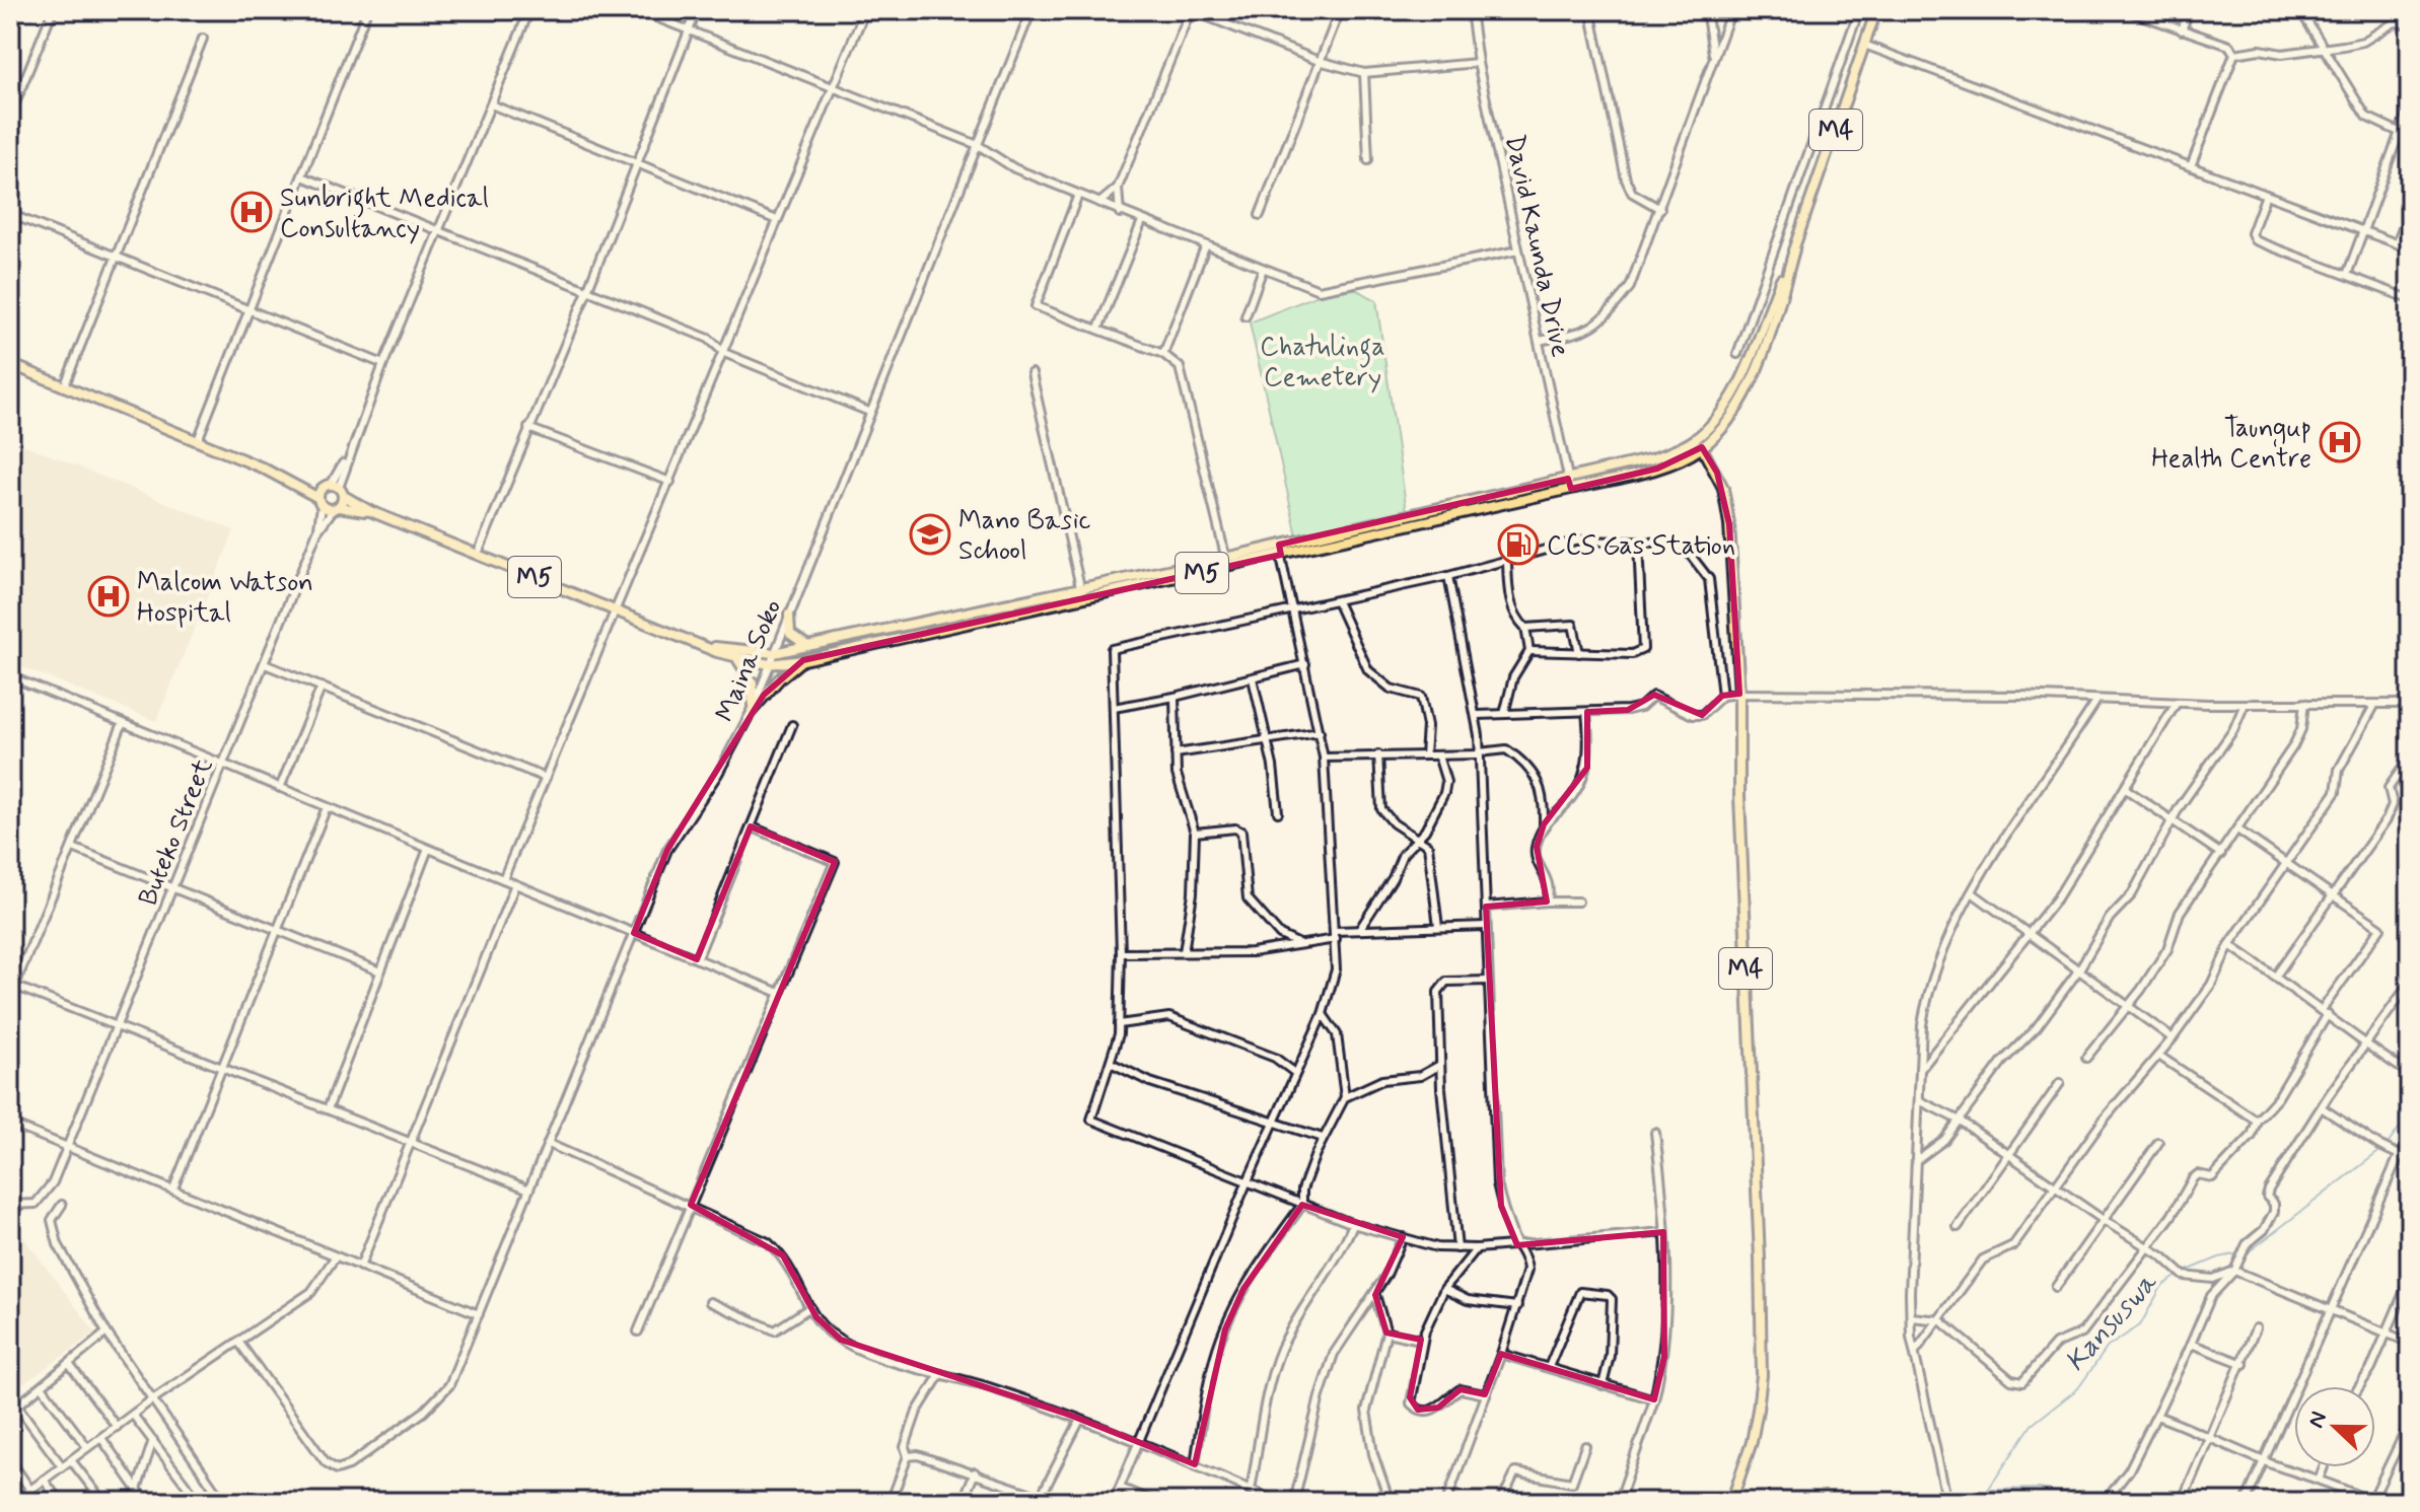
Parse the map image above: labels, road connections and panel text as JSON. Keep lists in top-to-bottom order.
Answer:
{
  "streets": {
    "main road": ["M4", "M5"],
    "street": ["David Kaunda Drive", "Maina Soko", "Buteko Street"]
  },
  "crossings": [
    ["M4", "M5"],
    ["David Kaunda Drive", "M5"],
    ["M5", "Maina Soko"],
    ["M5", "Buteko Street"]
  ],
  "water": ["Kansuswa"],
  "parks": ["Chatulinga Cemetery"],
  "places": {
    "hospital": ["Sunbright Medical Consultancy", "Taungup Health Centre", "Malcom Watson Hospital"],
    "school or university": ["Mano Basic School"],
    "fuel station": ["CCS Gas Station"]
  },
  "north": "left"
}
